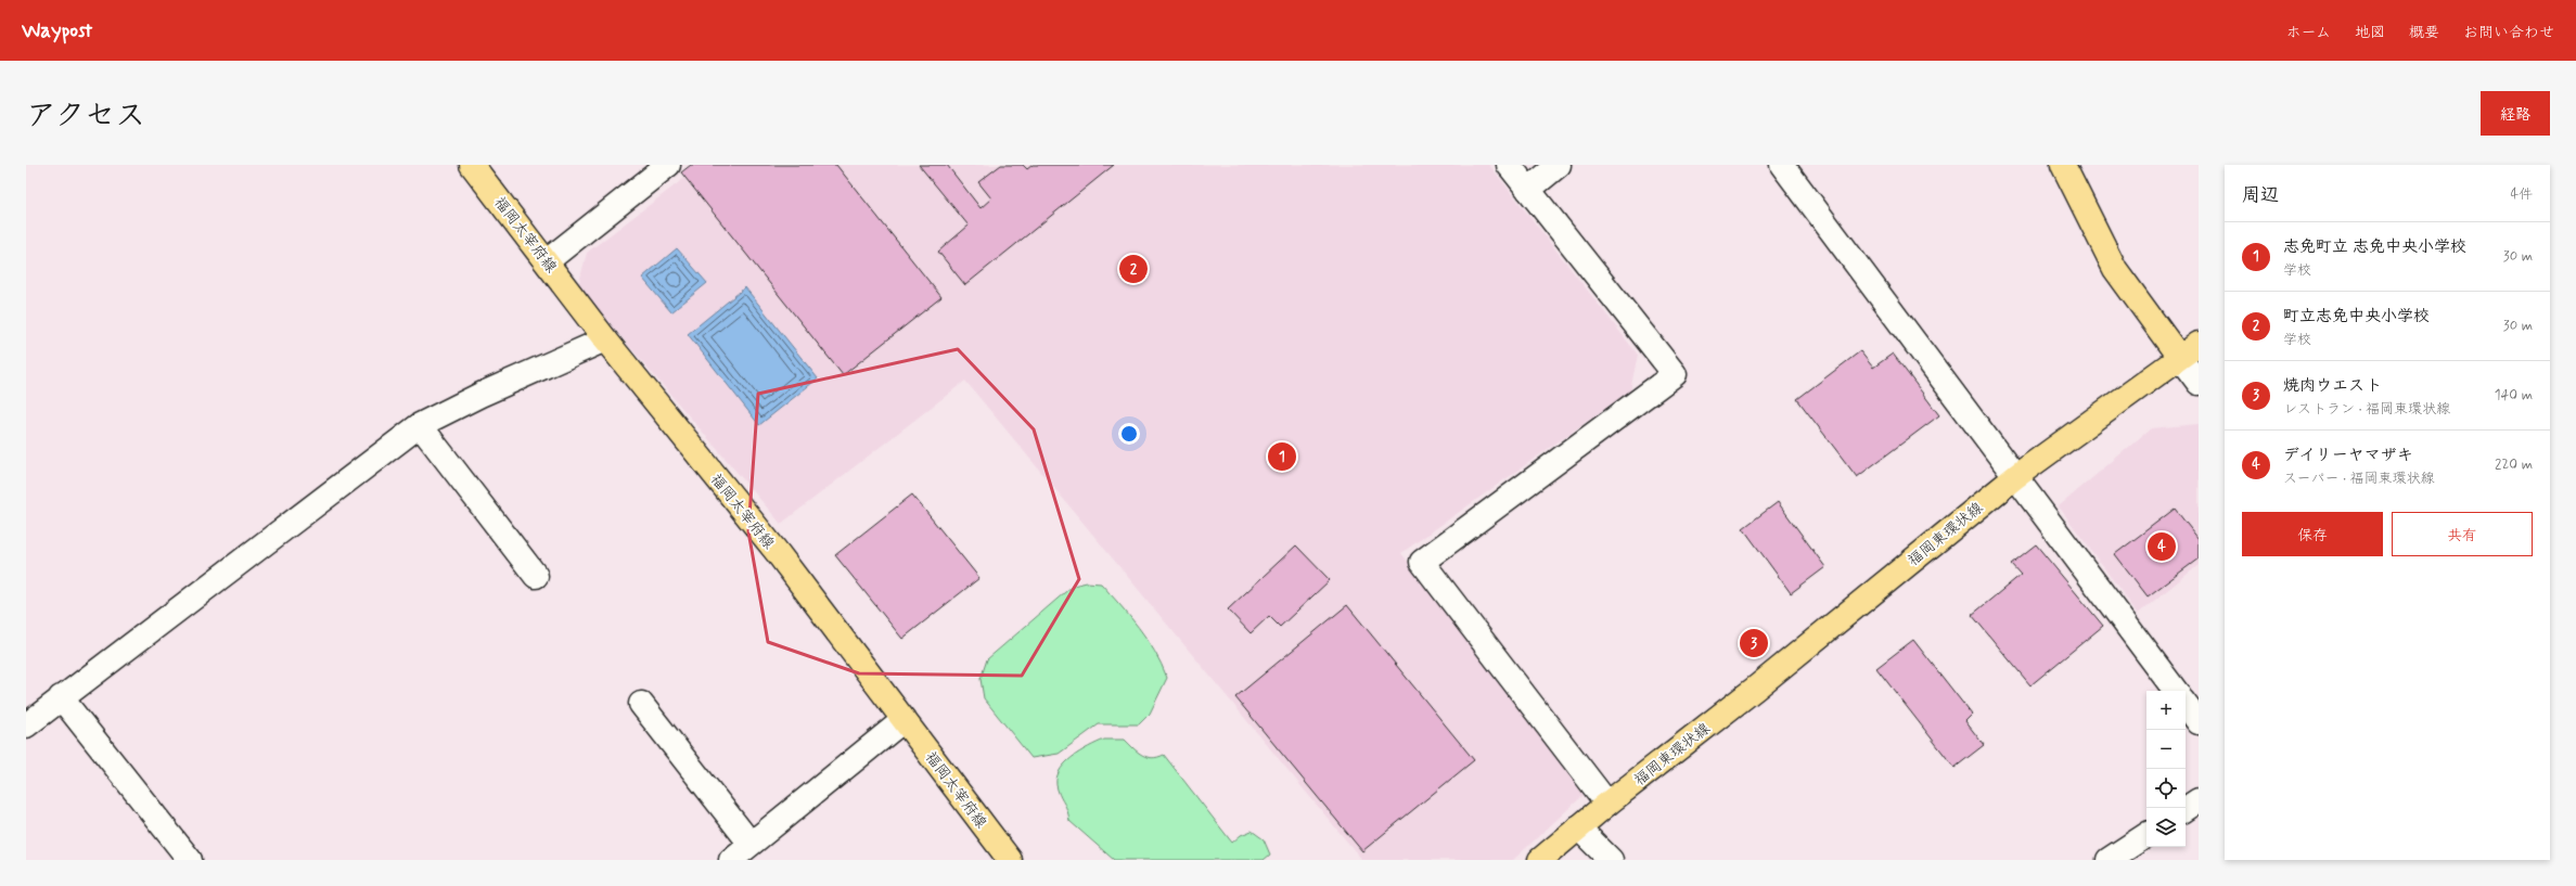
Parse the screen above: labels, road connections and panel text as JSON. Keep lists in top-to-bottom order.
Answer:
{
  "streets": {
    "main road": ["福岡太宰府線", "福岡東環状線"]
  },
  "page": {
    "header": "Waypost",
    "nav": [
      "ホーム",
      "地図",
      "概要",
      "お問い合わせ"
    ],
    "title": "アクセス",
    "buttons": [
      "経路",
      ["保存", "共有"]
    ],
    "heading": ["周辺", "4件"],
    "list": [
      {
        "mark": "1",
        "name": "志免町立 志免中央小学校",
        "note": "学校",
        "value": "30 m"
      },
      {
        "mark": "2",
        "name": "町立志免中央小学校",
        "note": "学校",
        "value": "30 m"
      },
      {
        "mark": "3",
        "name": "焼肉ウエスト",
        "note": "レストラン · 福岡東環状線",
        "value": "140 m"
      },
      {
        "mark": "4",
        "name": "デイリーヤマザキ",
        "note": "スーパー · 福岡東環状線",
        "value": "220 m"
      }
    ],
    "pins": [
      "2",
      "1",
      "4",
      "3"
    ],
    "map_buttons": ["+", "−"]
  }
}
